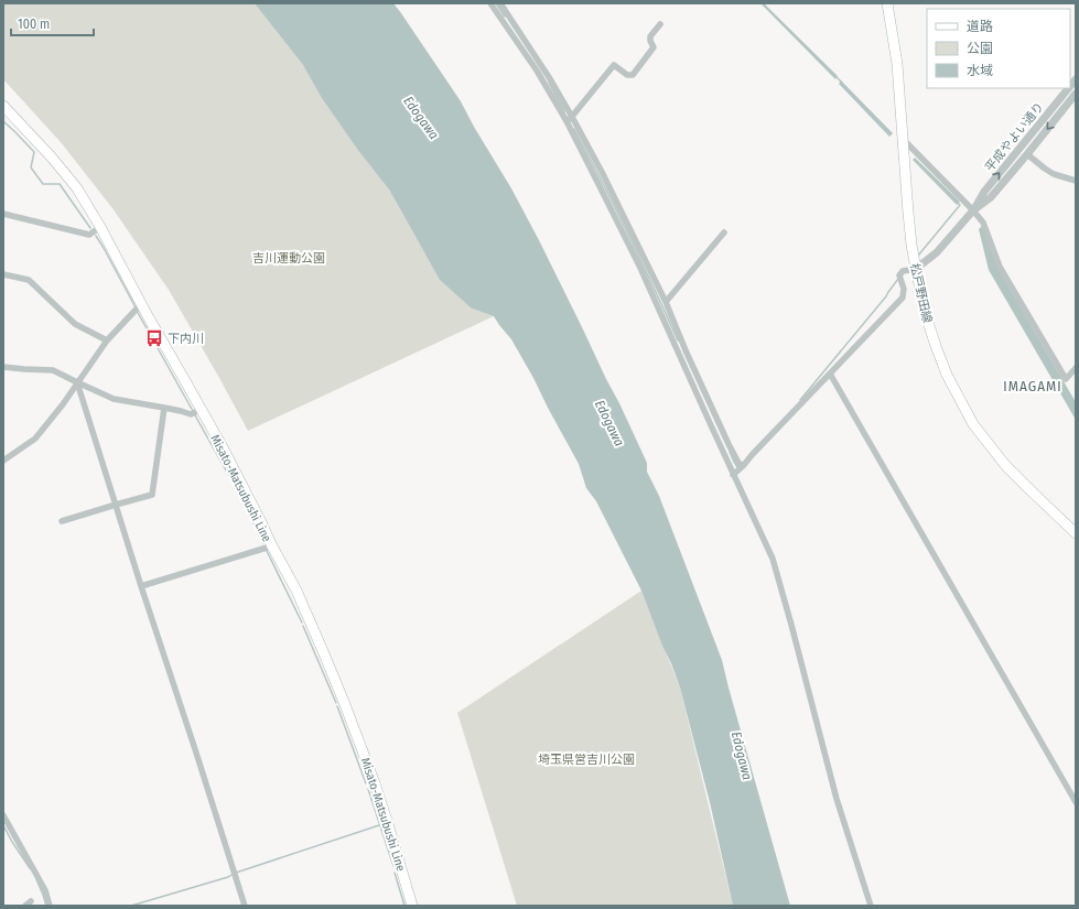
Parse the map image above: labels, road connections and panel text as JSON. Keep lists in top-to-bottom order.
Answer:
{
  "streets": {
    "main road": ["松戸野田線", "Misato-Matsubushi Line"],
    "street": ["平成やよい通り"]
  },
  "crossings": [
    ["平成やよい通り", "松戸野田線"]
  ],
  "districts": ["IMAGAMI"],
  "water": ["Edogawa"],
  "parks": ["吉川運動公園", "埼玉県営吉川公園"],
  "places": {
    "bus stop": ["下内川"]
  },
  "legend": ["道路", "公園", "水域"],
  "scale_bar": "100 m"
}
